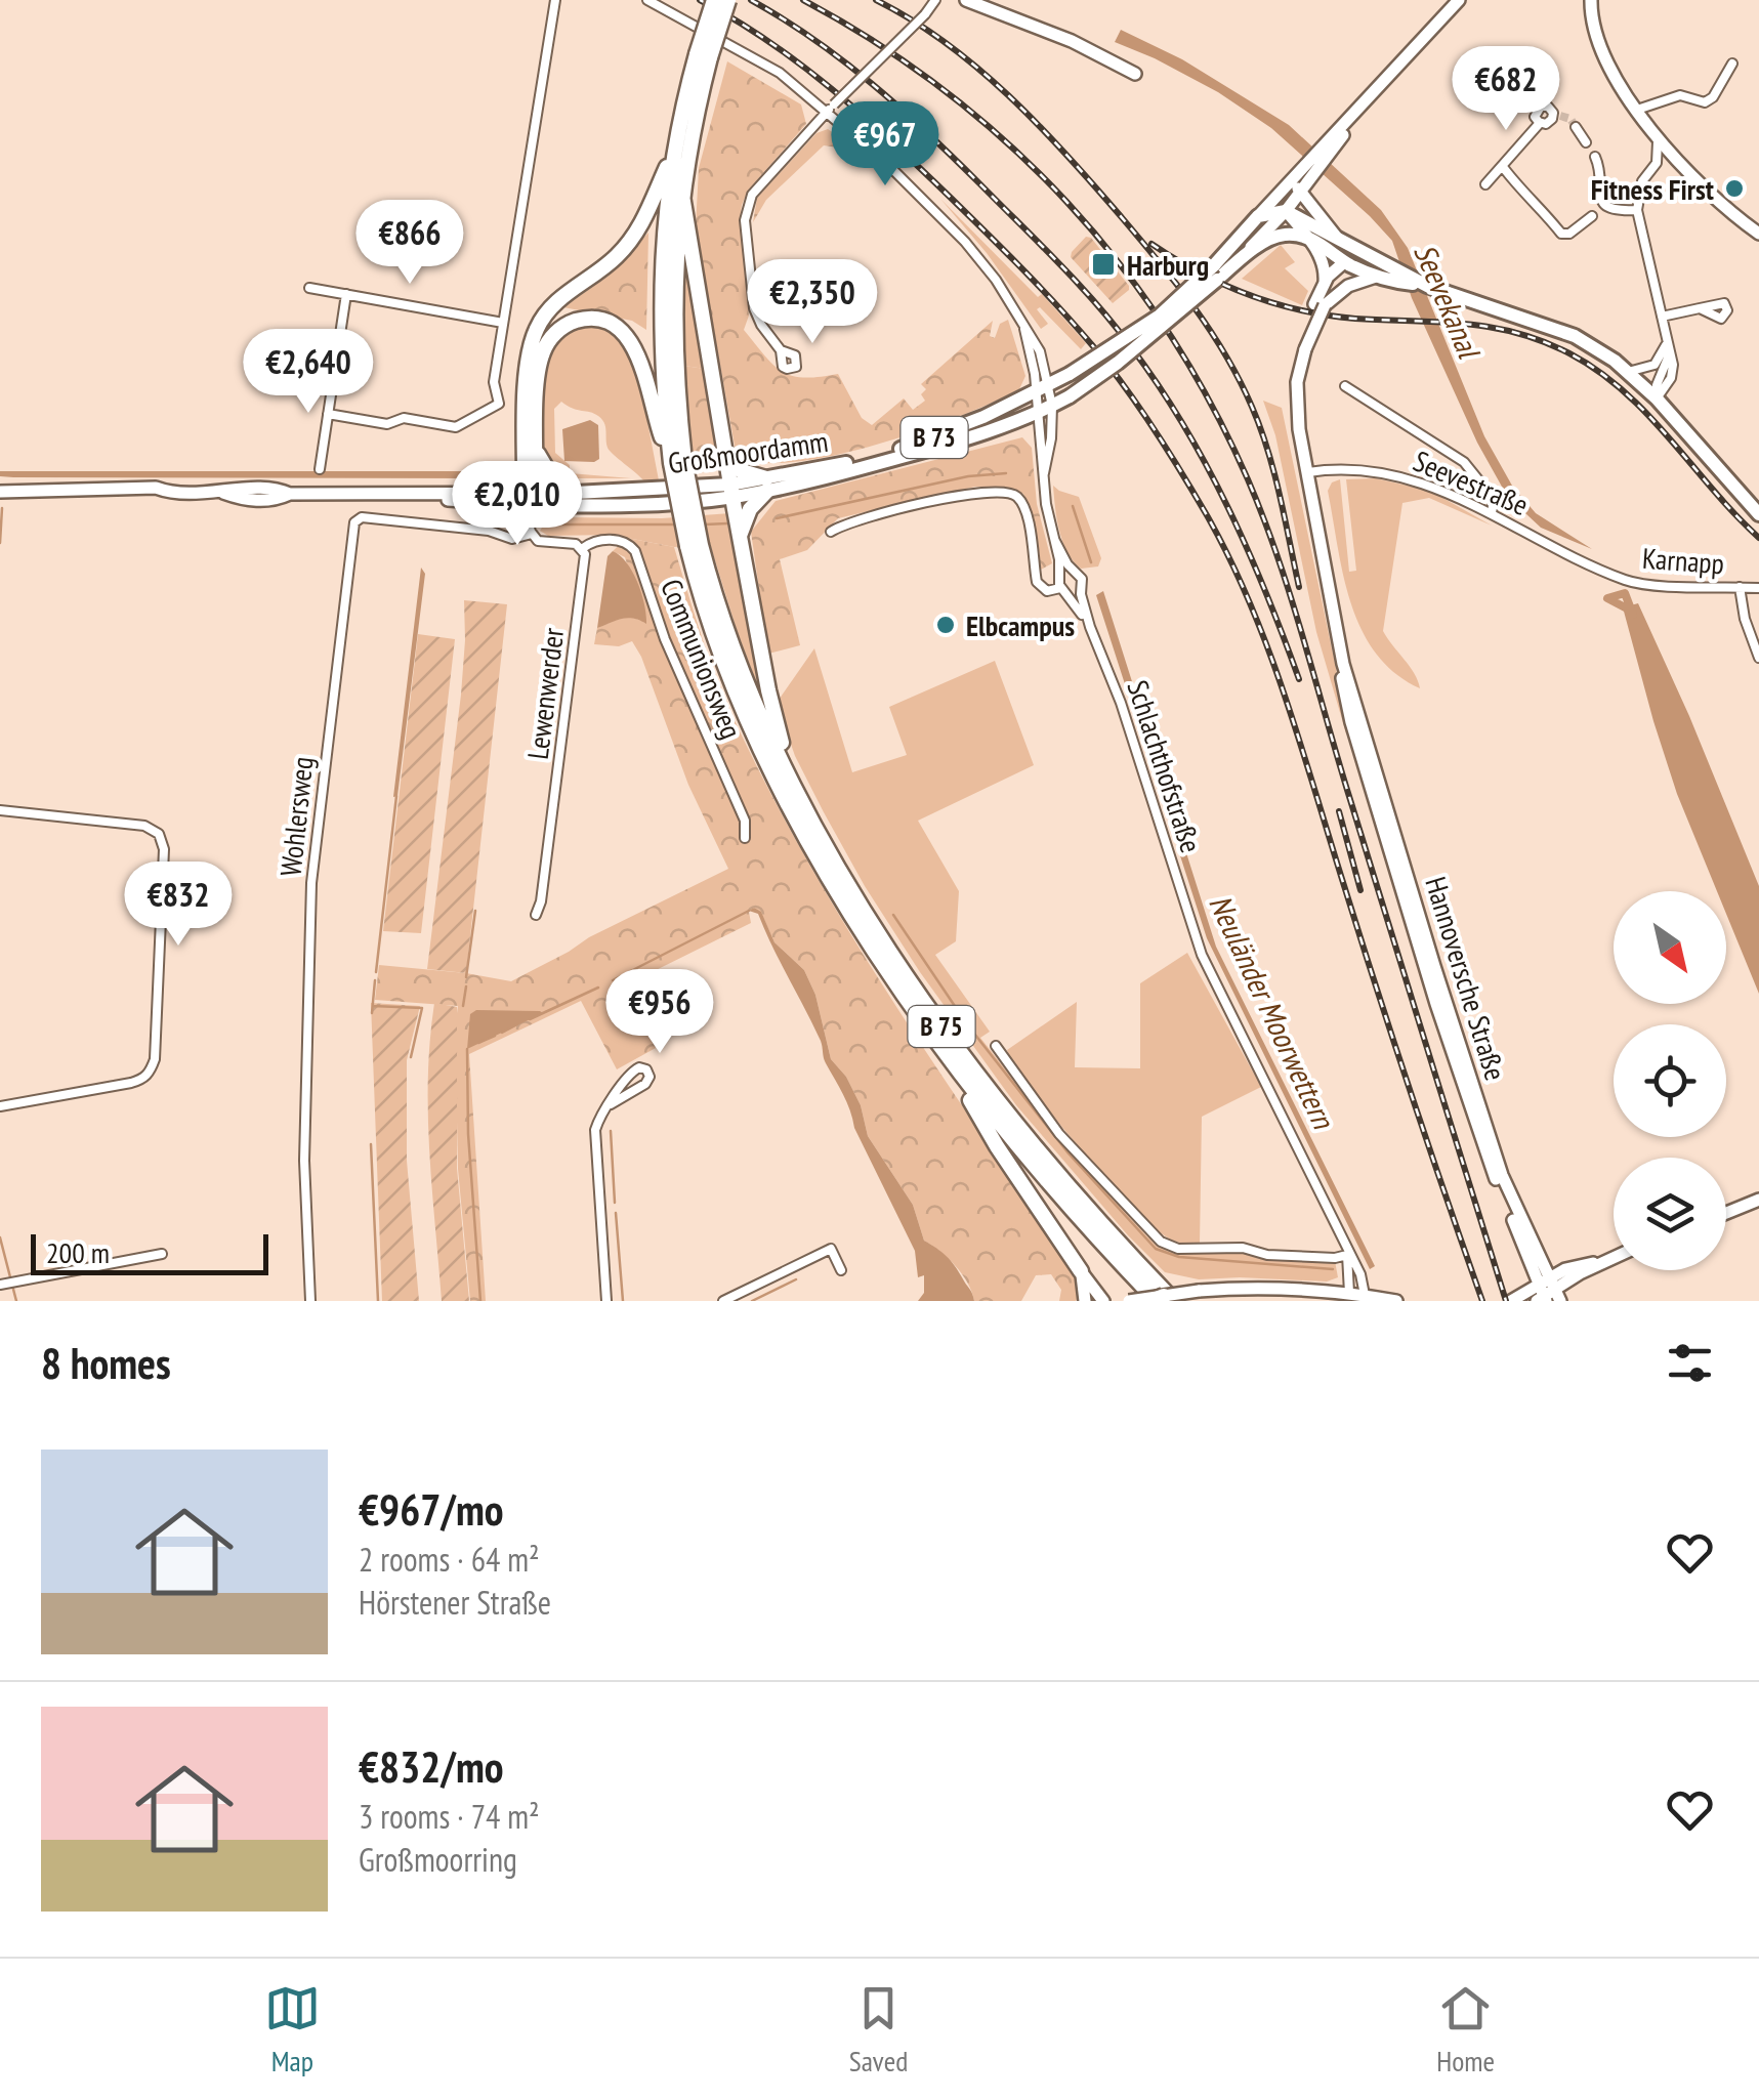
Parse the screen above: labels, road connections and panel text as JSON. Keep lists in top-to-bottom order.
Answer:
{
  "streets": {
    "highway": ["B 75"],
    "main road": ["B 73", "Großmoordamm", "Hannoversche Straße"],
    "street": [
      "Seevestraße",
      "Karnapp",
      "Communionsweg",
      "Lewenwerder",
      "Schlachthofstraße",
      "Wohlersweg"
    ]
  },
  "crossings": [
    ["B 73", "Großmoordamm"],
    ["B 73", "Schlachthofstraße"],
    ["Großmoordamm", "Schlachthofstraße"],
    ["Großmoordamm", "B 75"],
    ["Seevestraße", "Karnapp"],
    ["Seevestraße", "Hannoversche Straße"],
    ["Communionsweg", "Lewenwerder"]
  ],
  "water": ["Seevekanal", "Neuländer Moorwettern"],
  "places": {
    "other": ["Fitness First", "Elbcampus"],
    "transit": ["Harburg"]
  },
  "scale_bar": "200 m",
  "north": "bottom right",
  "page": {
    "price": [
      "€682",
      "€967",
      "€866",
      "€2,350",
      "€2,640",
      "€2,010",
      "€832",
      "€956"
    ],
    "scale": "200 m",
    "heading": "8 homes",
    "list": [
      {
        "name": "€967/mo",
        "note": "2 rooms · 64 m² · Hörstener Straße"
      },
      {
        "name": "€832/mo",
        "note": "3 rooms · 74 m² · Großmoorring"
      }
    ],
    "tabs": ["Map", "Saved", "Home"]
  }
}
